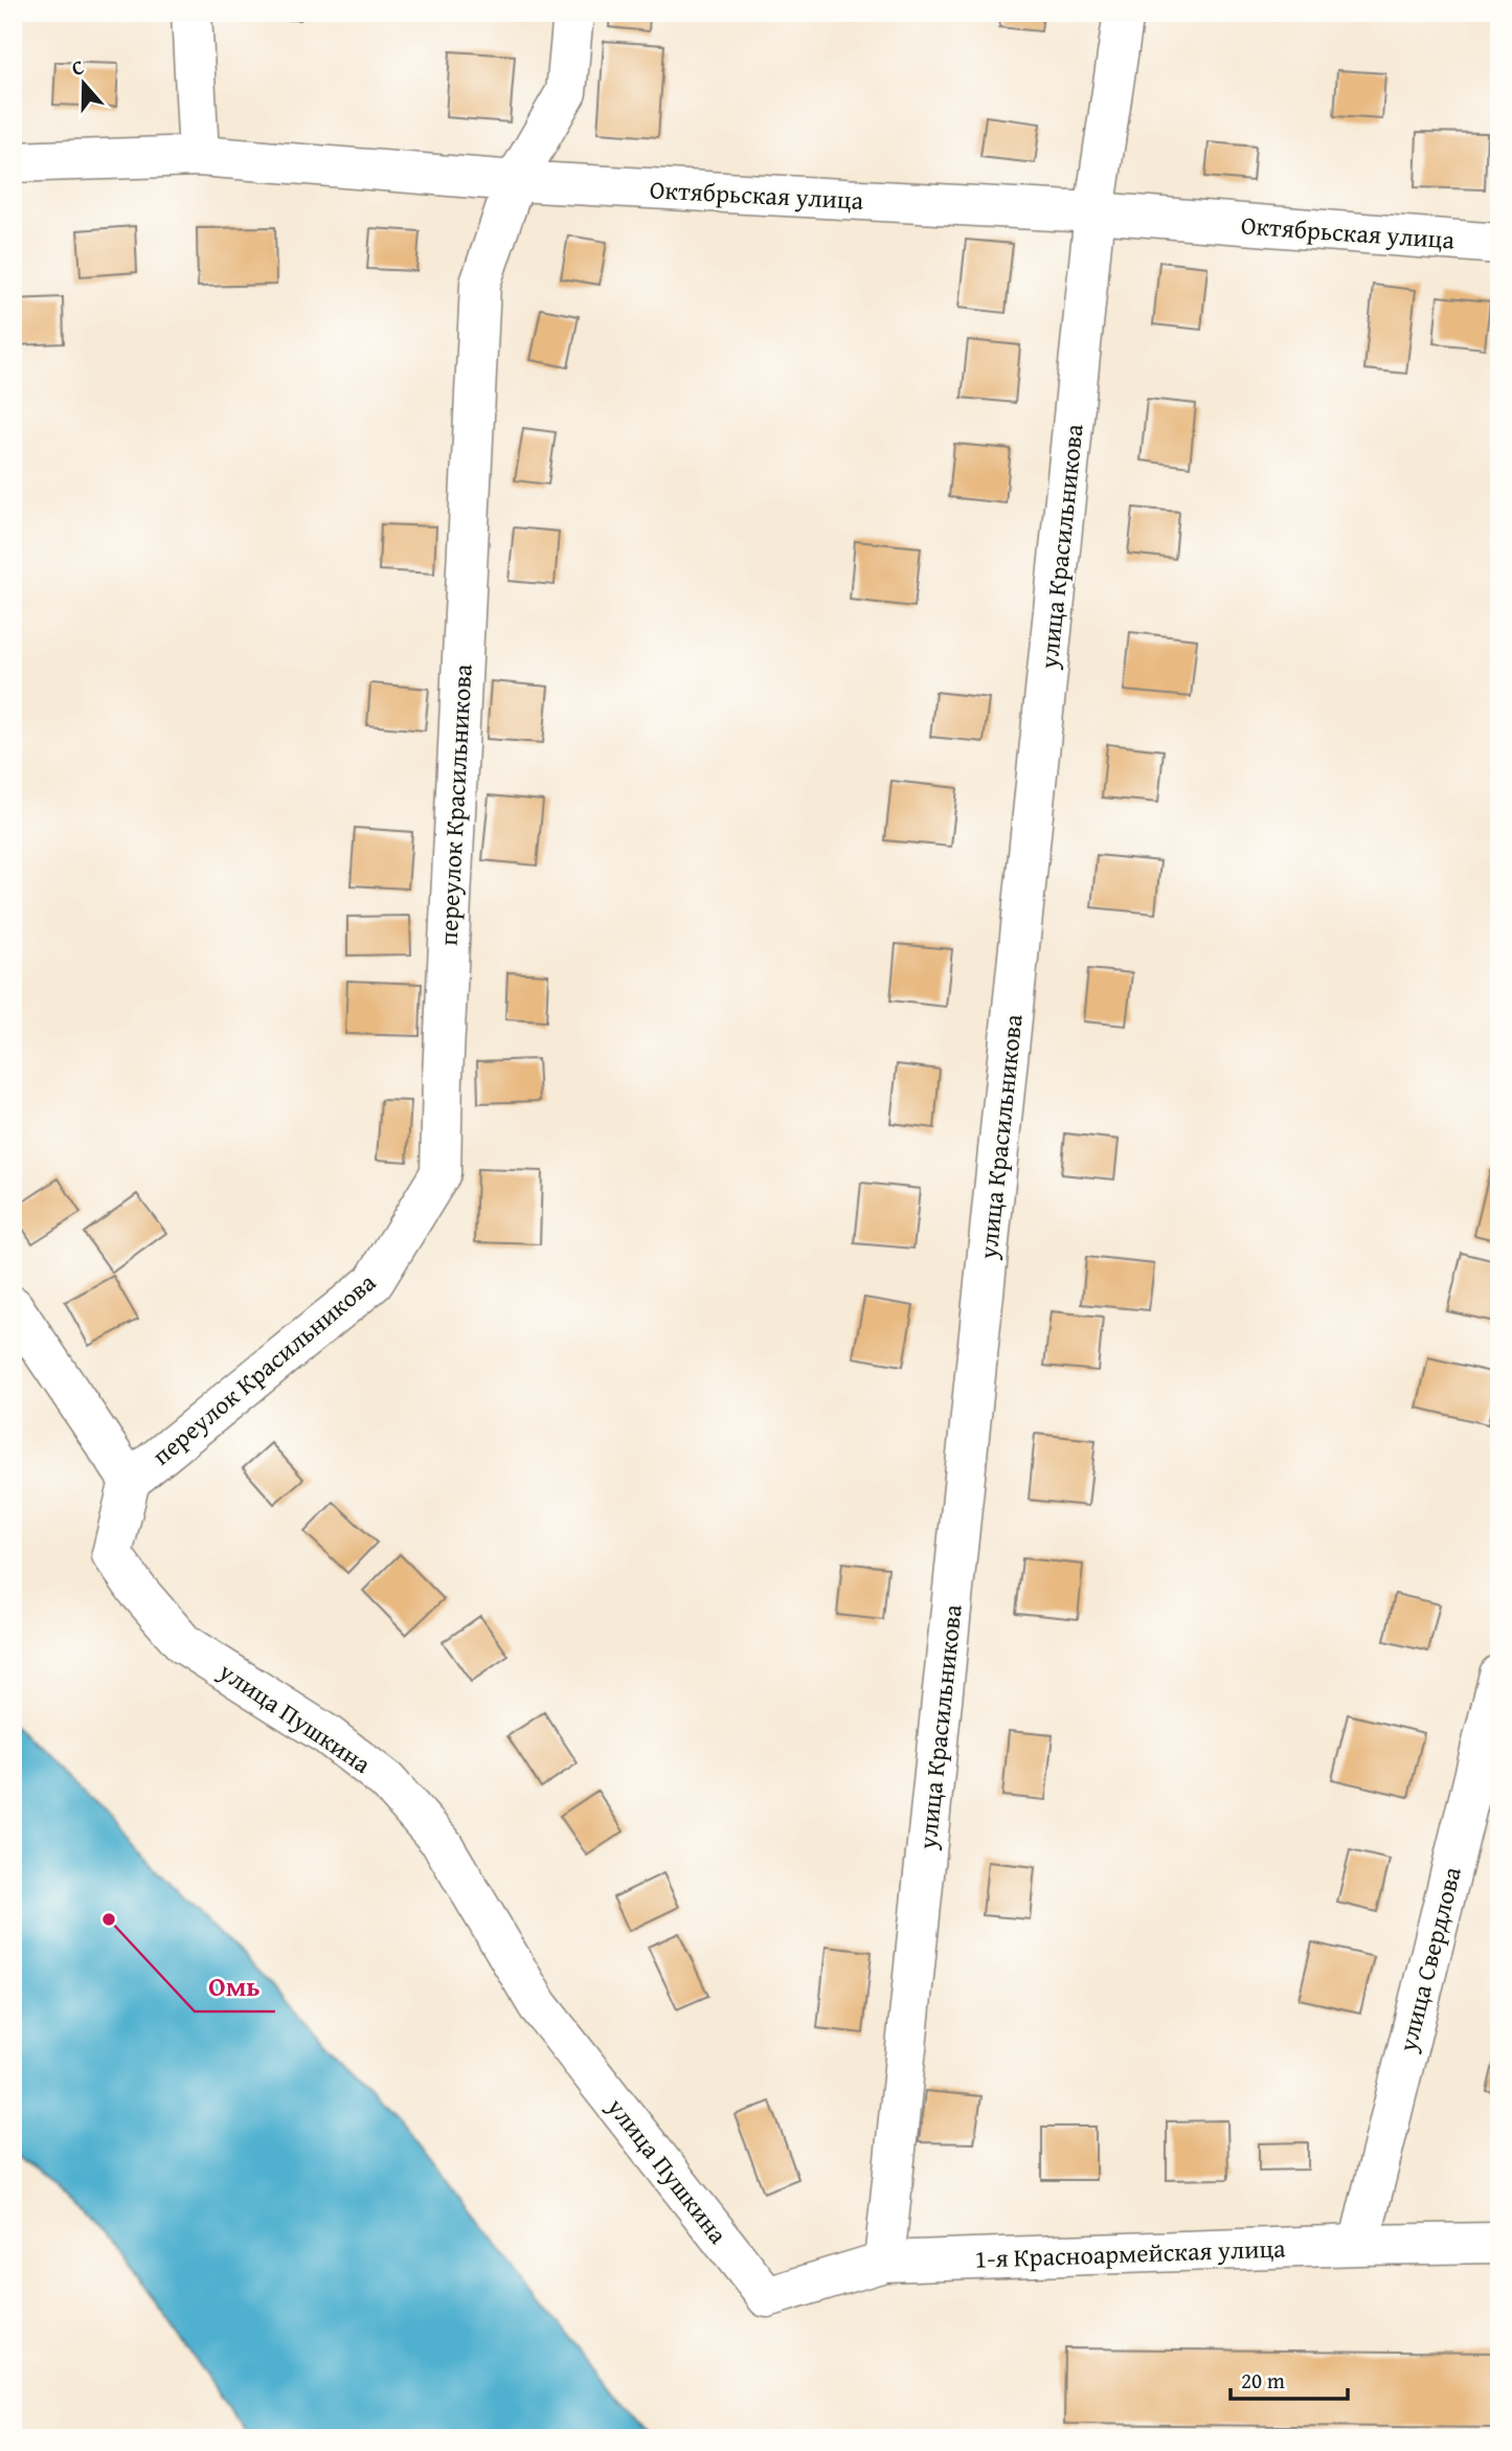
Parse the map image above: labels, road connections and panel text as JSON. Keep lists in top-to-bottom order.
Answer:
{
  "streets": {
    "street": [
      "Октябрьская улица",
      "улица Красильникова",
      "переулок Красильникова",
      "улица Пушкина",
      "улица Свердлова",
      "1-я Красноармейская улица"
    ]
  },
  "crossings": [
    ["Октябрьская улица", "улица Красильникова"],
    ["Октябрьская улица", "переулок Красильникова"],
    ["улица Красильникова", "1-я Красноармейская улица"],
    ["переулок Красильникова", "улица Пушкина"],
    ["улица Пушкина", "1-я Красноармейская улица"],
    ["улица Свердлова", "1-я Красноармейская улица"]
  ],
  "places": ["Омь"],
  "scale_bar": "20 m",
  "north": "top"
}
